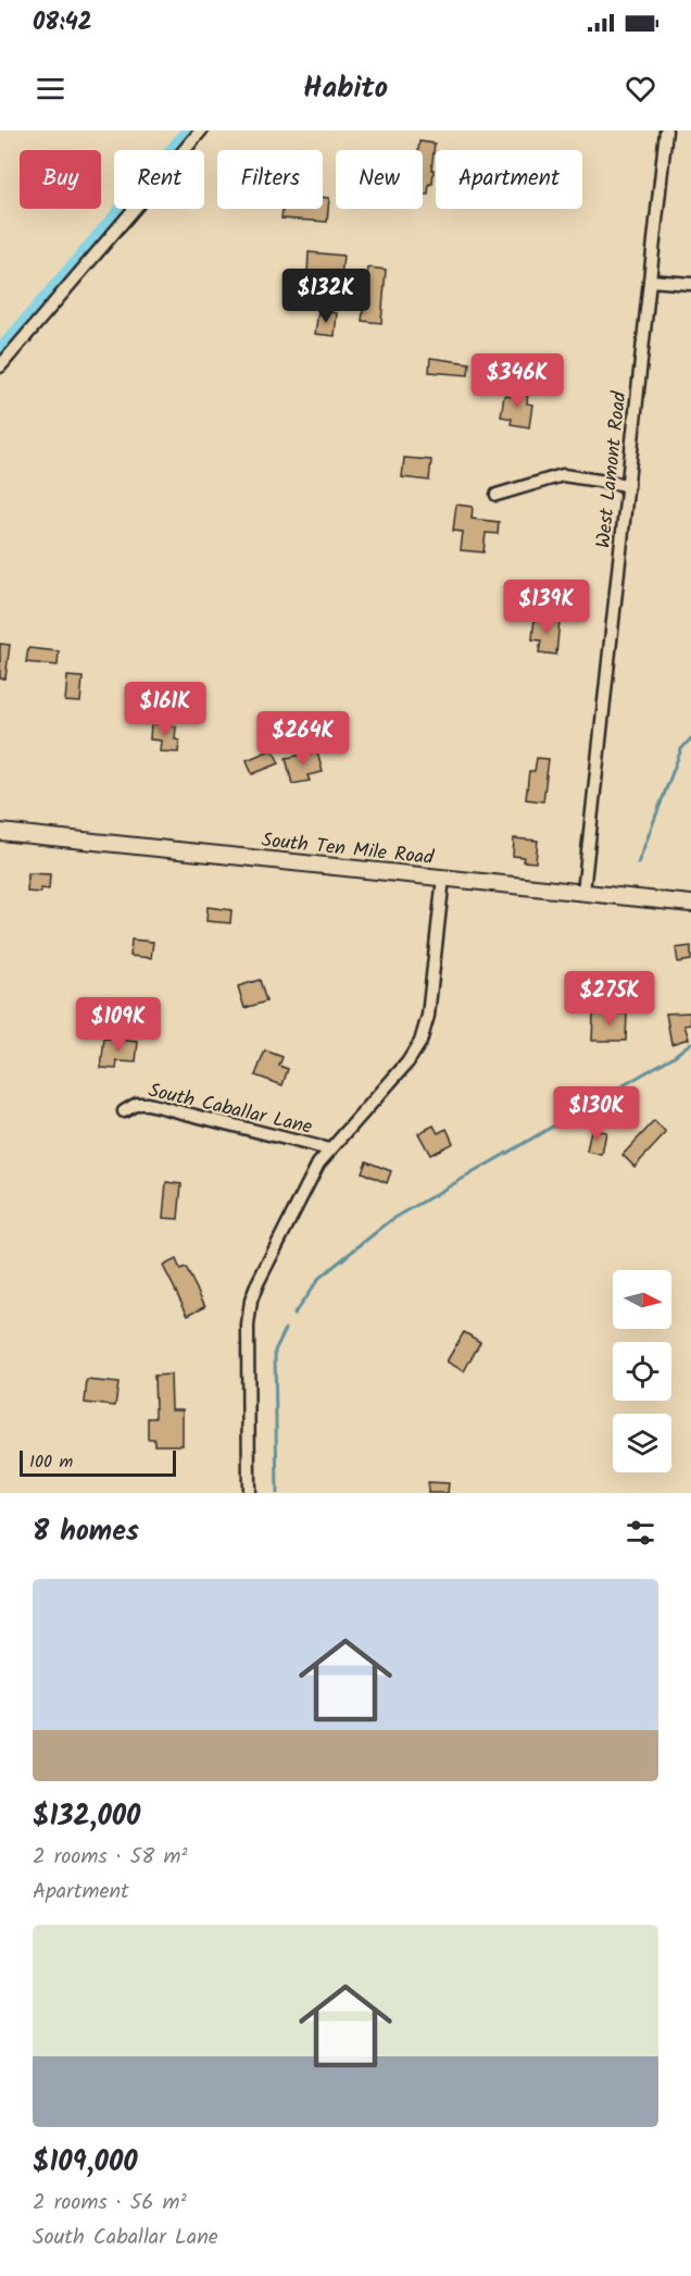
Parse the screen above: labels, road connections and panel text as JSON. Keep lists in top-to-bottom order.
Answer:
{
  "streets": {
    "main road": ["South Ten Mile Road"],
    "street": ["West Lamont Road", "South Caballar Lane"]
  },
  "crossings": [
    ["West Lamont Road", "South Ten Mile Road"]
  ],
  "scale_bar": "100 m",
  "north": "right",
  "page": {
    "status": "08:42",
    "header": "Habito",
    "chip": [
      "Buy",
      "Rent",
      "Filters",
      "New",
      "Apartment"
    ],
    "price": [
      "$132K",
      "$346K",
      "$139K",
      "$161K",
      "$264K",
      "$275K",
      "$109K",
      "$130K"
    ],
    "scale": "100 m",
    "heading": "8 homes",
    "list": [
      {
        "name": "$132,000",
        "note": "2 rooms · 58 m² · Apartment"
      },
      {
        "name": "$109,000",
        "note": "2 rooms · 56 m² · South Caballar Lane"
      }
    ]
  }
}
